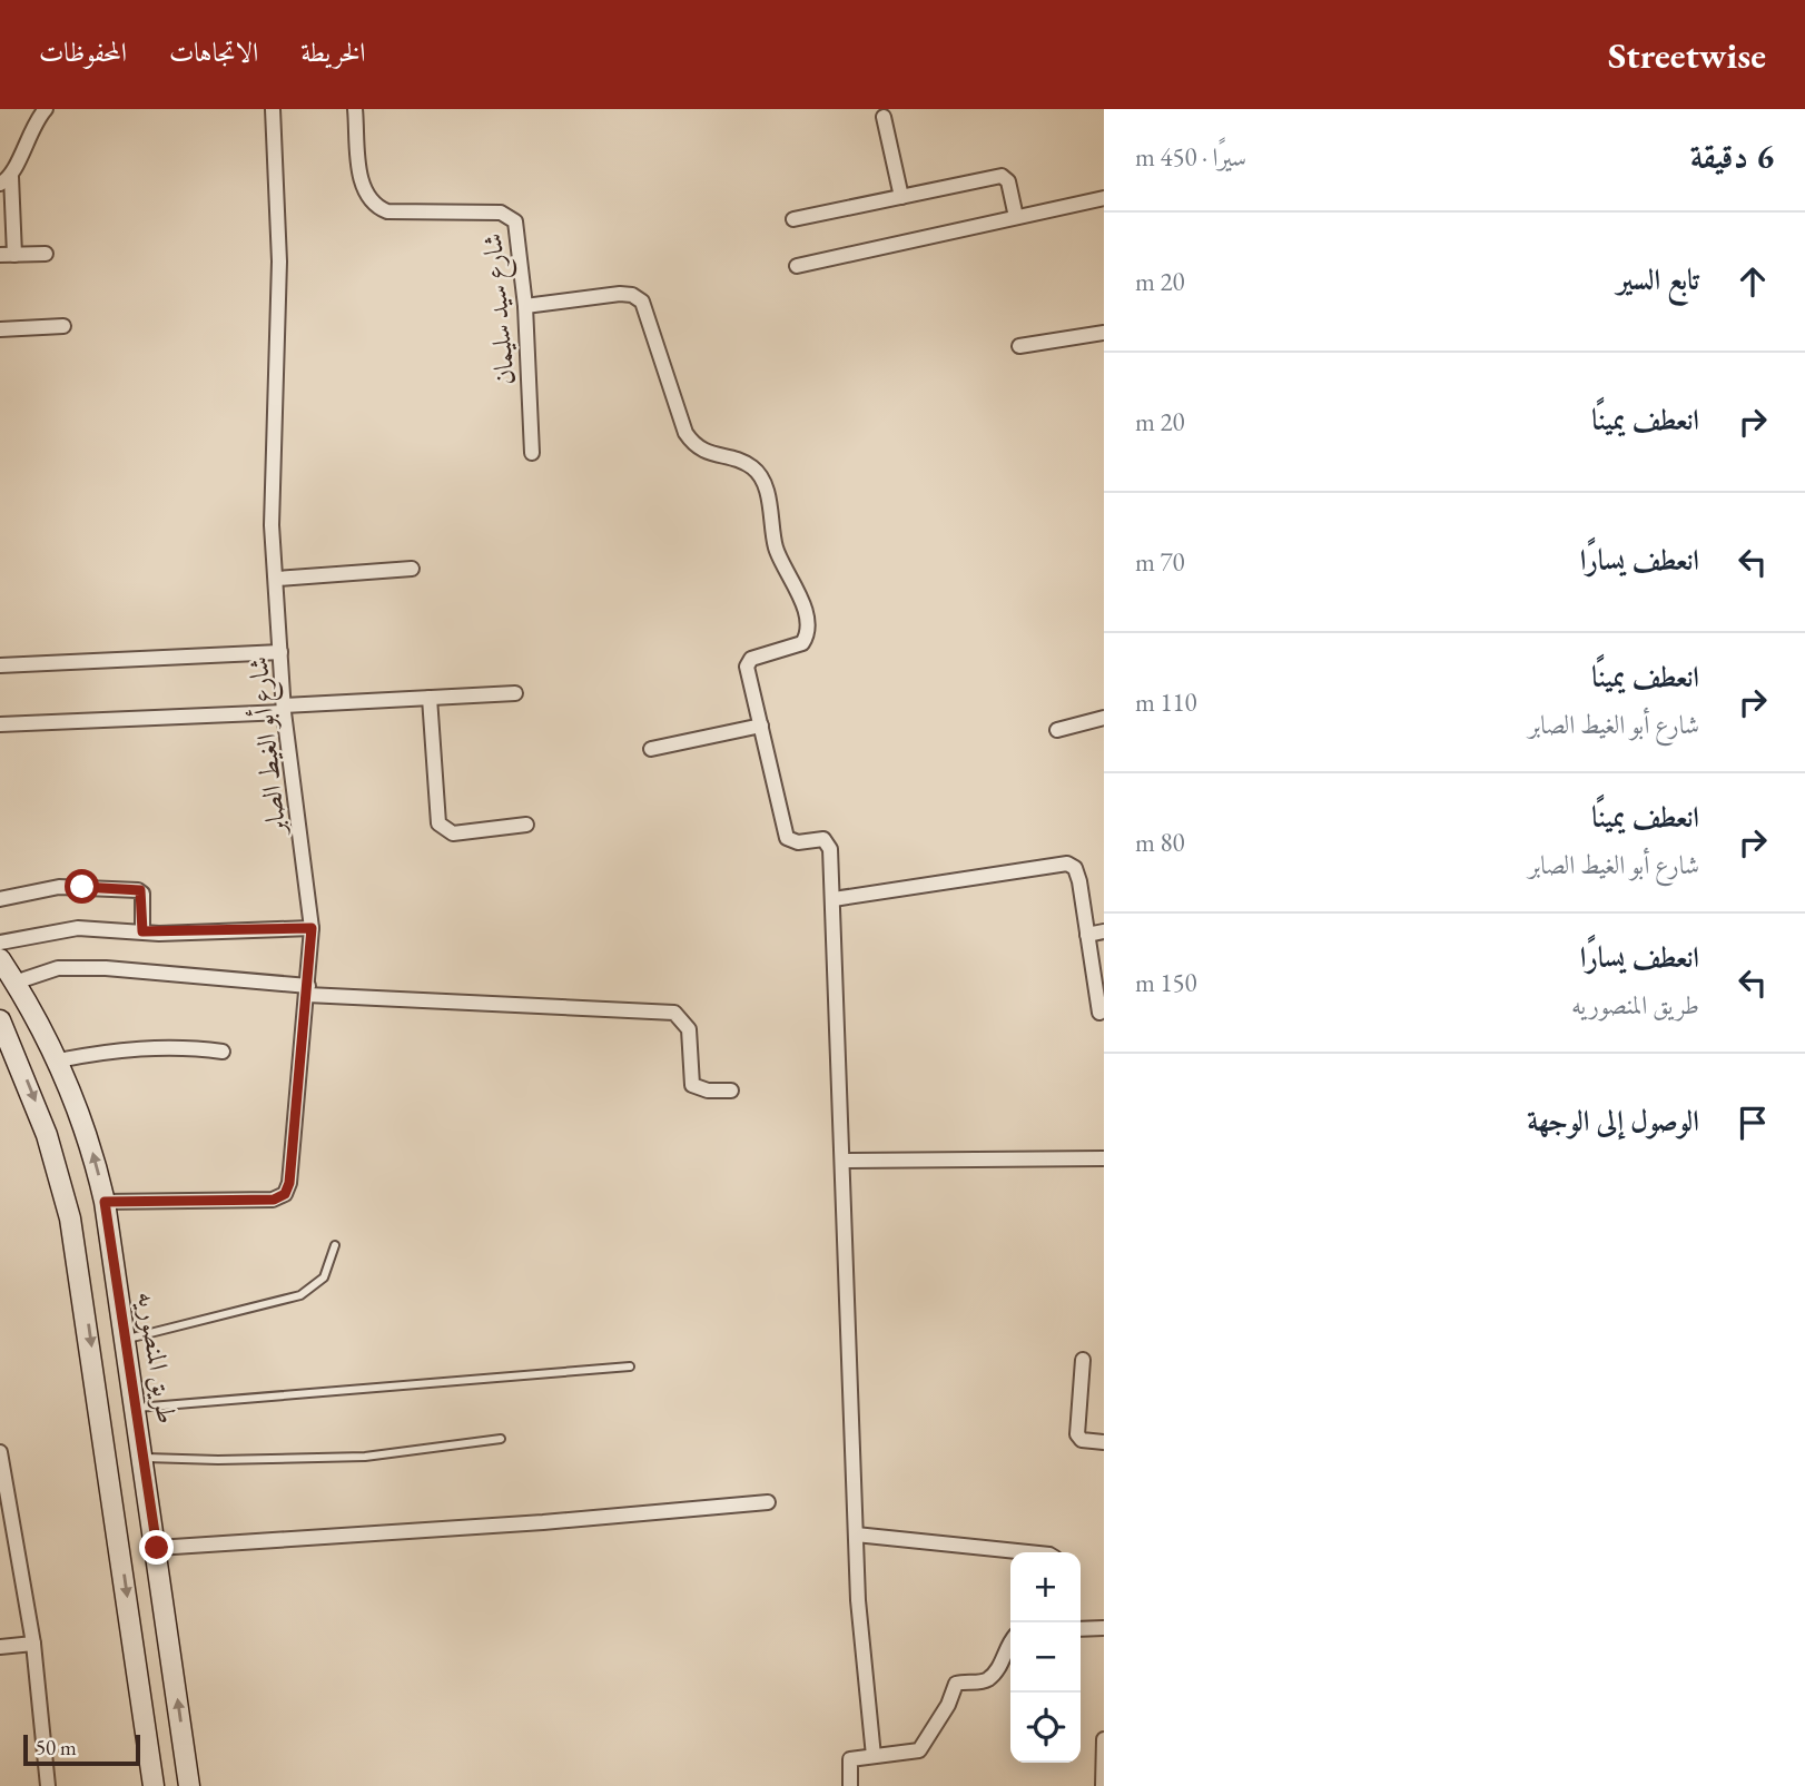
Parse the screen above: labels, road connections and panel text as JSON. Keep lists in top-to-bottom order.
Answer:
{
  "streets": {
    "main road": ["طريق المنصوريه"],
    "street": ["شارع سيد سليمان", "شارع أبو الغيط الصابر"]
  },
  "crossings": [
    ["شارع أبو الغيط الصابر", "طريق المنصوريه"]
  ],
  "scale_bar": "50 m",
  "page": {
    "header": "Streetwise",
    "nav": ["الخريطة", "الاتجاهات", "المحفوظات"],
    "heading": ["6 دقيقة", "سيرًا · 450 m"],
    "list": [
      ["تابع السير", "20 m"],
      ["انعطف يمينًا", "20 m"],
      ["انعطف يسارًا", "70 m"],
      ["انعطف يمينًا", "شارع أبو الغيط الصابر", "110 m"],
      ["انعطف يمينًا", "شارع أبو الغيط الصابر", "80 m"],
      ["انعطف يسارًا", "طريق المنصوريه", "150 m"],
      "الوصول إلى الوجهة"
    ],
    "map_buttons": ["+", "−"],
    "scale": "50 m"
  }
}
